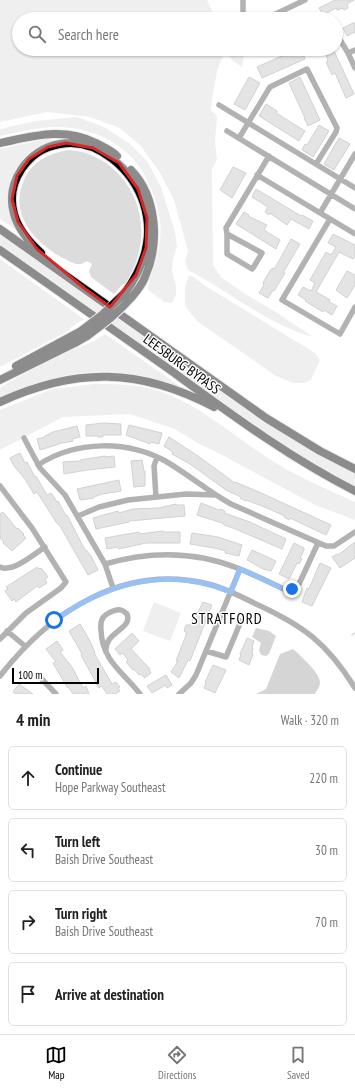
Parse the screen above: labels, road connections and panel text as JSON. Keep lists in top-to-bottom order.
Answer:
{
  "streets": {
    "highway": ["LEESBURG BYPASS"]
  },
  "districts": ["STRATFORD"],
  "scale_bar": "100 m",
  "page": {
    "search": "Search here",
    "scale": "100 m",
    "heading": ["4 min", "Walk · 320 m"],
    "list": [
      ["Continue", "Hope Parkway Southeast", "220 m"],
      ["Turn left", "Baish Drive Southeast", "30 m"],
      ["Turn right", "Baish Drive Southeast", "70 m"],
      "Arrive at destination"
    ],
    "nav": ["Map", "Directions", "Saved"]
  }
}
